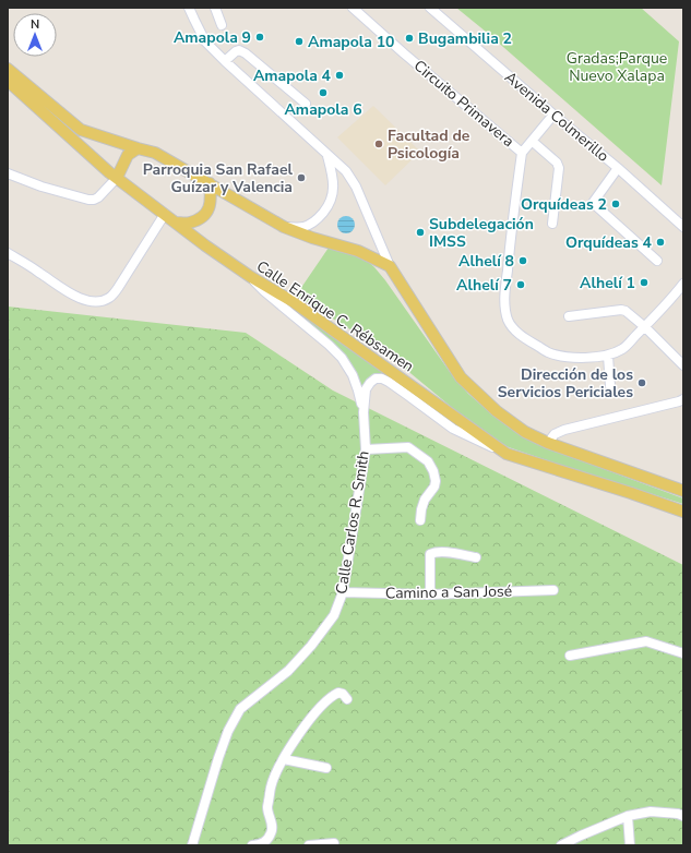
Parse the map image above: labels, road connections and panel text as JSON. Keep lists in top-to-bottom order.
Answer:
{
  "streets": {
    "main road": ["Calle Enrique C. Rébsamen"],
    "street": [
      "Circuito Primavera",
      "Avenida Colmerillo",
      "Calle Carlos R. Smith",
      "Camino a San José"
    ]
  },
  "crossings": [
    ["Calle Enrique C. Rébsamen", "Calle Carlos R. Smith"],
    ["Calle Carlos R. Smith", "Camino a San José"]
  ],
  "parks": ["Gradas;Parque Nuevo Xalapa"],
  "places": [
    "Amapola 9",
    "Bugambilia 2",
    "Amapola 10",
    "Amapola 4",
    "Amapola 6",
    "Facultad de Psicología",
    "Parroquia San Rafael Guízar y Valencia",
    "Orquídeas 2",
    "Subdelegación IMSS",
    "Orquídeas 4",
    "Alhelí 8",
    "Alhelí 1",
    "Alhelí 7",
    "Dirección de los Servicios Periciales"
  ],
  "north": "top"
}
